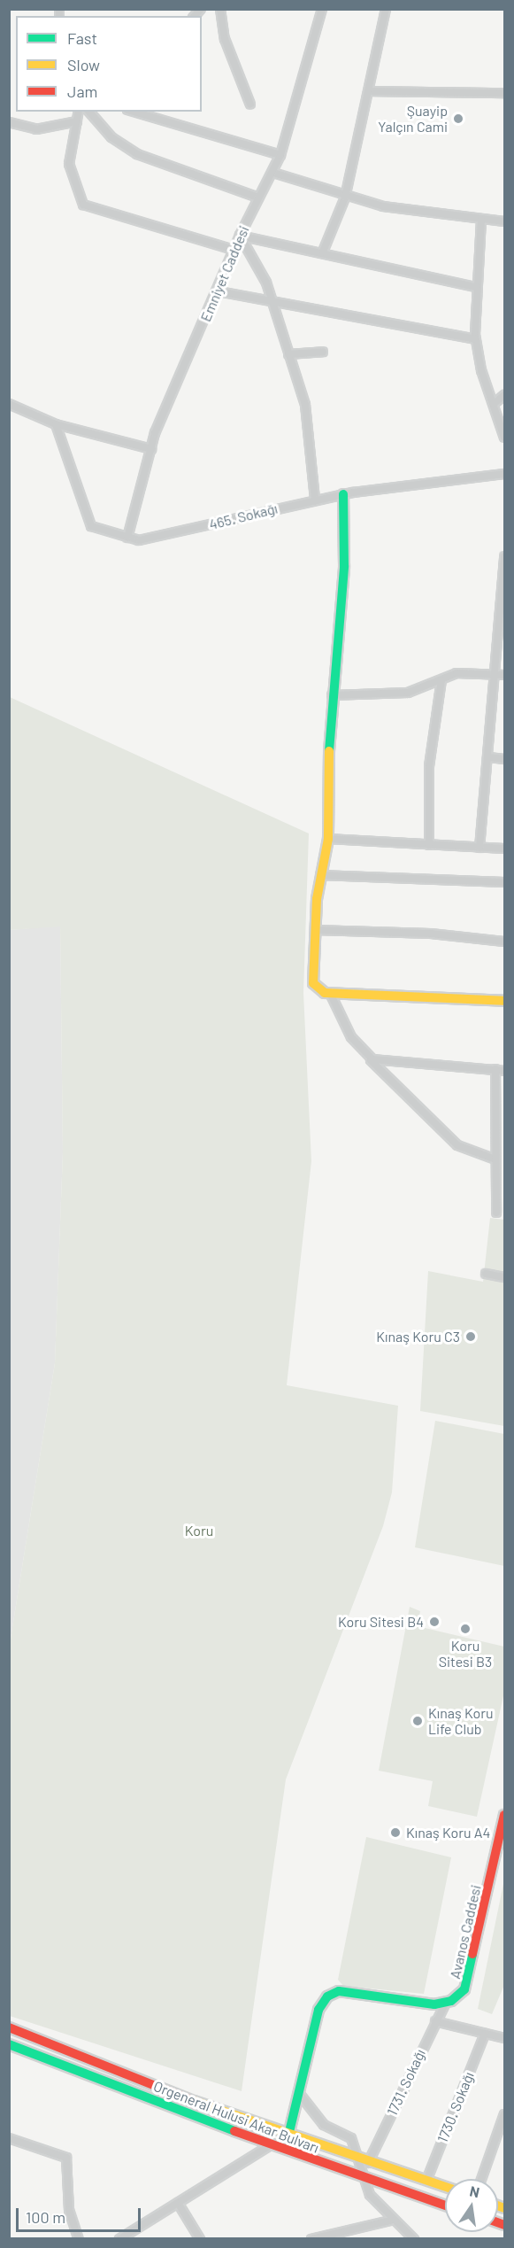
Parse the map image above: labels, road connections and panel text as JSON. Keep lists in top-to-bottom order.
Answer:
{
  "streets": {
    "street": [
      "Emniyet Caddesi",
      "465. Sokağı",
      "Avanos Caddesi",
      "1731. Sokağı",
      "1730. Sokağı",
      "Orgeneral Hulusi Akar Bulvarı"
    ]
  },
  "crossings": [
    ["Emniyet Caddesi", "465. Sokağı"],
    ["Avanos Caddesi", "1731. Sokağı"],
    ["1731. Sokağı", "Orgeneral Hulusi Akar Bulvarı"],
    ["1730. Sokağı", "Orgeneral Hulusi Akar Bulvarı"]
  ],
  "parks": ["Koru"],
  "places": [
    "Şuayip Yalçın Cami",
    "Kınaş Koru C3",
    "Koru Sitesi B4",
    "Koru Sitesi B3",
    "Kınaş Koru Life Club",
    "Kınaş Koru A4"
  ],
  "legend": ["Fast", "Slow", "Jam"],
  "scale_bar": "100 m",
  "north": "top"
}
